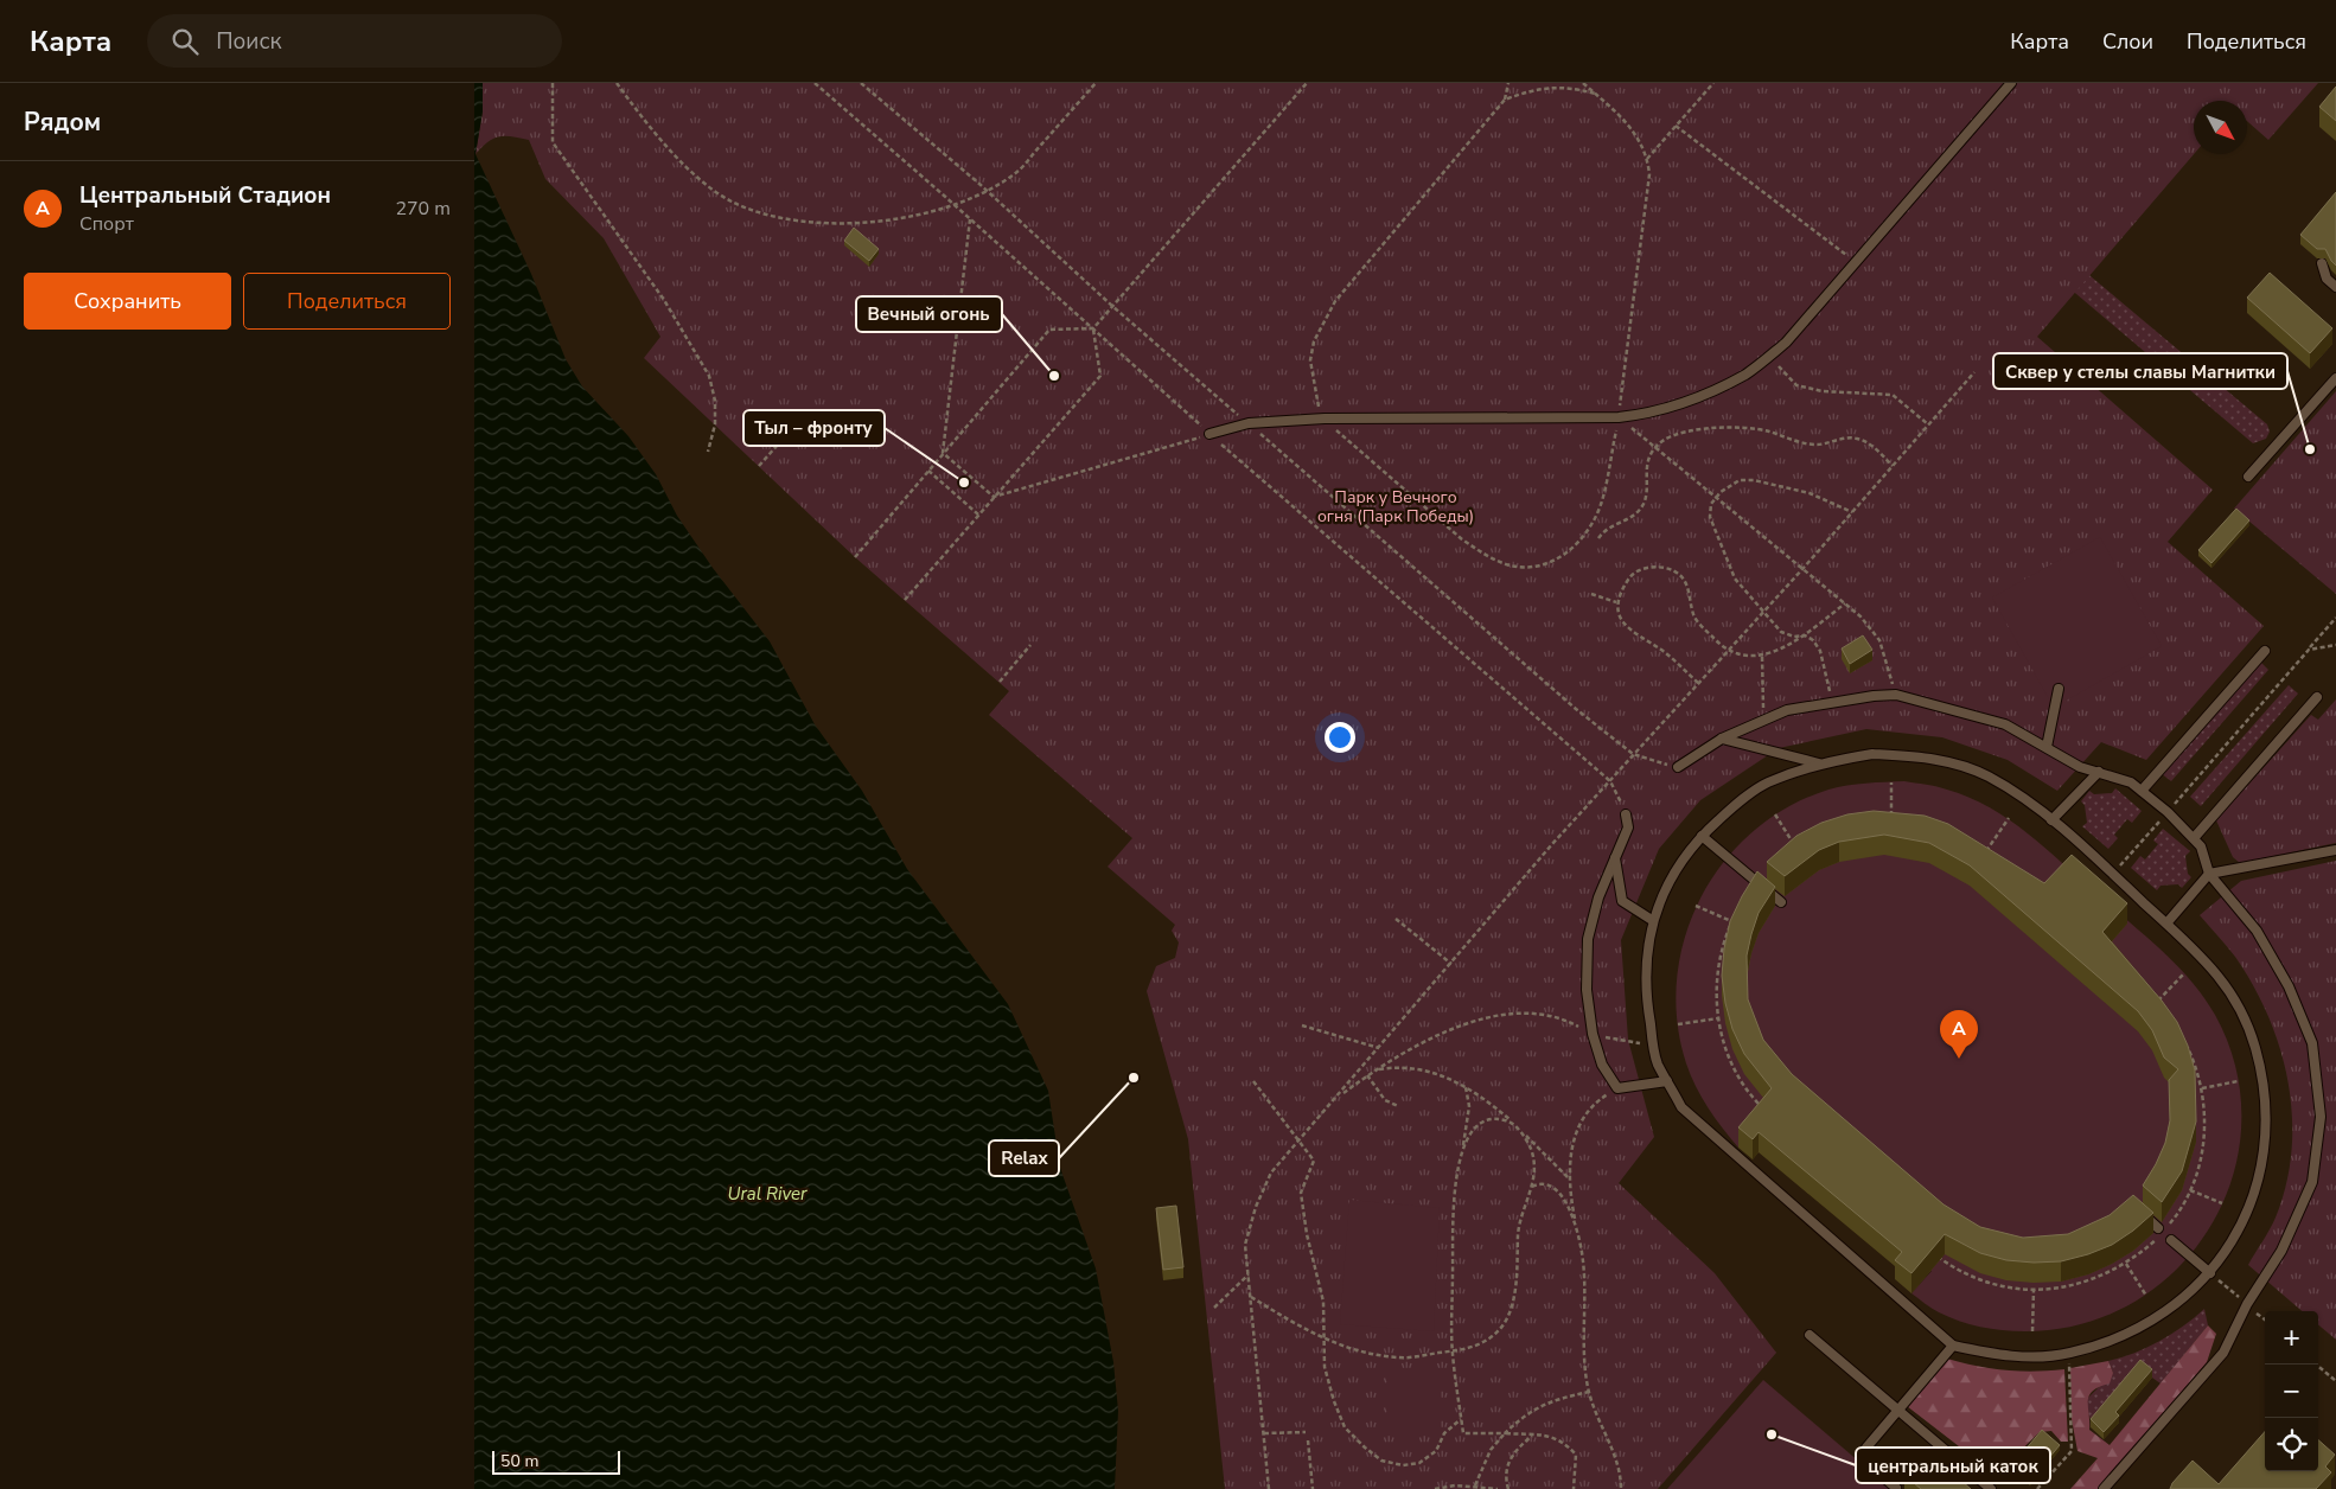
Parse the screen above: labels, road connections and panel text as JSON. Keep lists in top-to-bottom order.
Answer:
{
  "water": ["Ural River"],
  "parks": ["Парк у Вечного огня (Парк Победы)"],
  "places": [
    "Вечный огонь",
    "Сквер у стелы славы Магнитки",
    "Тыл – фронту",
    "Relax",
    "центральный каток"
  ],
  "scale_bar": "50 m",
  "north": "bottom right",
  "page": {
    "header": "Карта",
    "search": "Поиск",
    "nav": ["Карта", "Слои", "Поделиться"],
    "heading": "Рядом",
    "list": [
      {
        "mark": "A",
        "name": "Центральный Стадион",
        "note": "Спорт",
        "value": "270 m"
      }
    ],
    "buttons": ["Сохранить", "Поделиться"],
    "pins": "A",
    "map_buttons": ["+", "−"],
    "scale": "50 m"
  }
}
